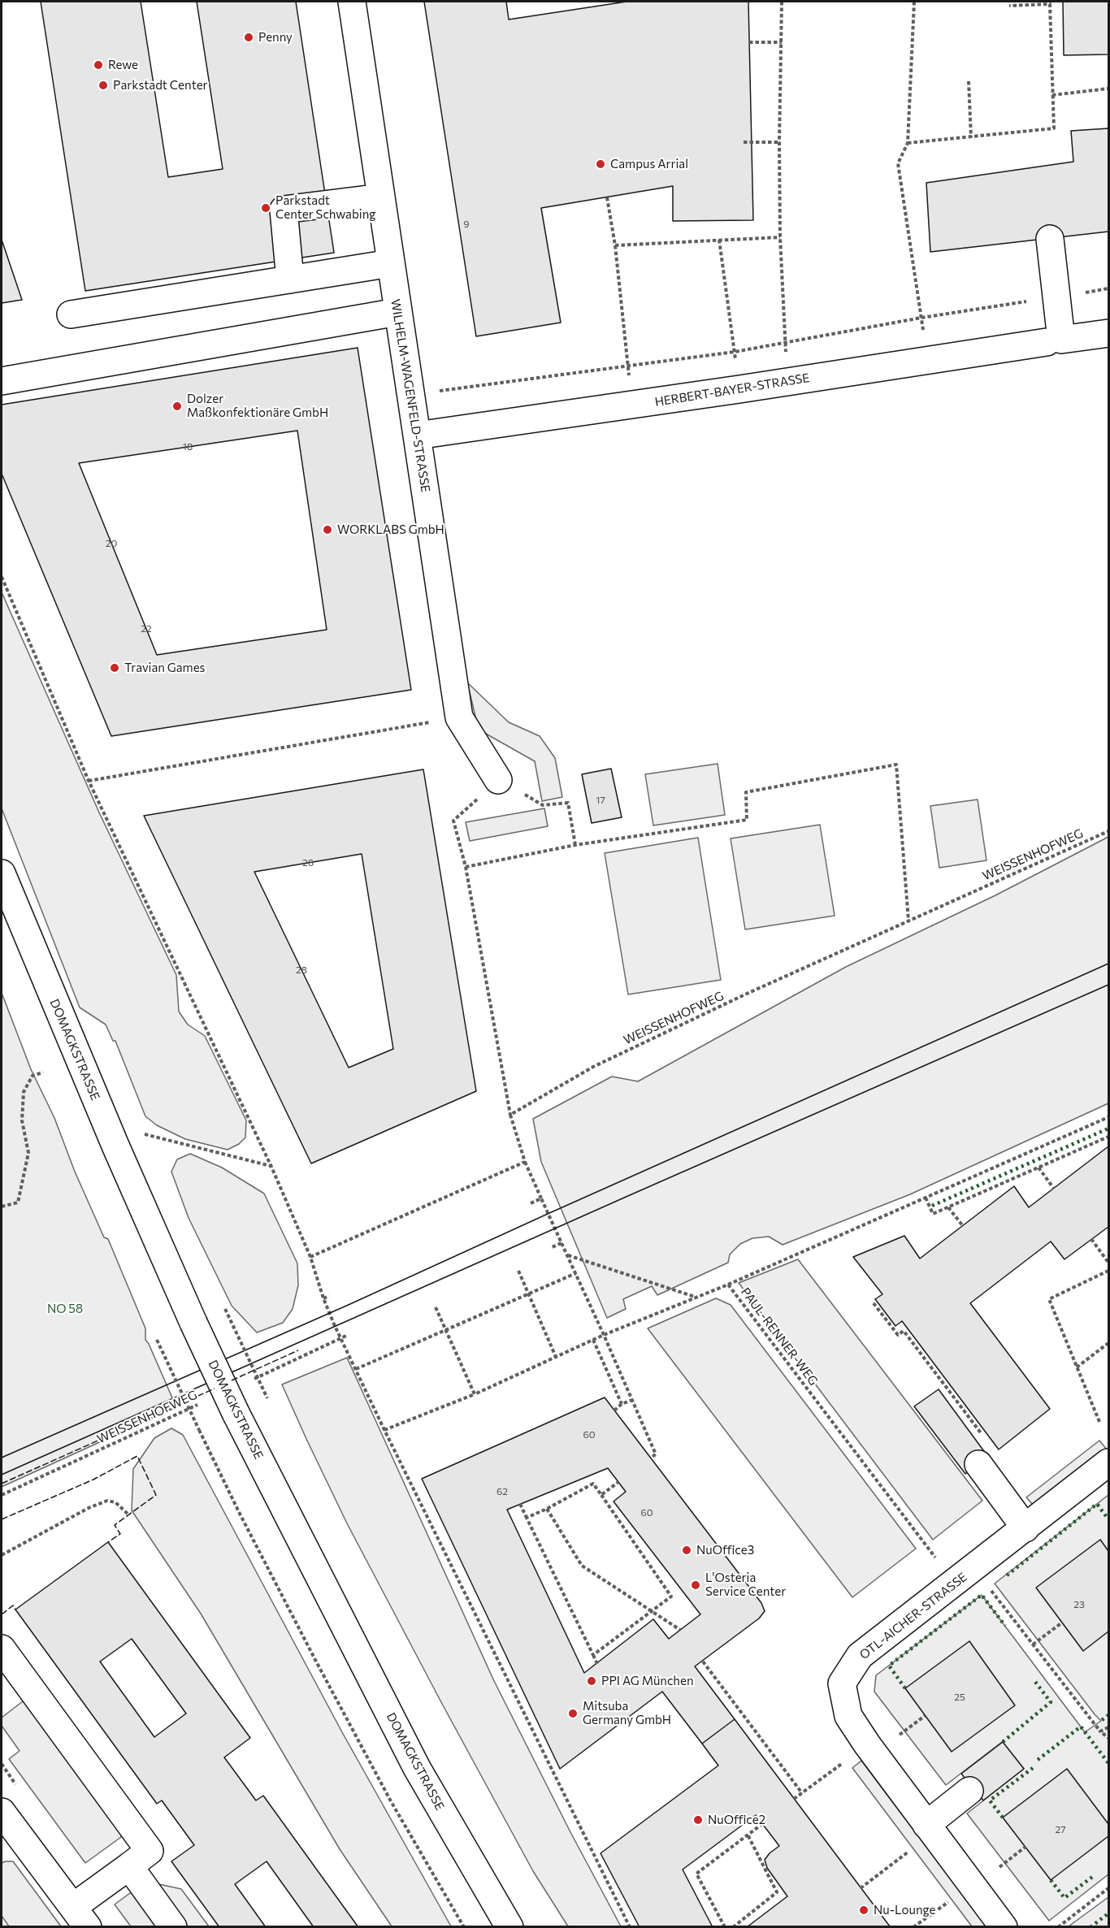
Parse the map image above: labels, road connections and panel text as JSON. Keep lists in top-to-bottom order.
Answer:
{
  "streets": {
    "street": [
      "HERBERT-BAYER-STRASSE",
      "WILHELM-WAGENFELD-STRASSE",
      "DOMAGKSTRASSE",
      "OTL-AICHER-STRASSE"
    ],
    "path": ["WEISSENHOFWEG", "PAUL-RENNER-WEG"]
  },
  "crossings": [
    ["HERBERT-BAYER-STRASSE", "WILHELM-WAGENFELD-STRASSE"],
    ["PAUL-RENNER-WEG", "OTL-AICHER-STRASSE"]
  ],
  "parks": ["NO 58"],
  "places": [
    "Penny",
    "Rewe",
    "Parkstadt Center",
    "Campus Arrial",
    "Parkstadt Center Schwabing",
    "Dolzer Maßkonfektionäre GmbH",
    "WORKLABS GmbH",
    "Travian Games",
    "NuOffice3",
    "L'Osteria Service Center",
    "PPI AG München",
    "Mitsuba Germany GmbH",
    "NuOffice2",
    "Nu-Lounge"
  ],
  "house_numbers": [
    "9",
    "18",
    "20",
    "22",
    "17",
    "26",
    "28",
    "60",
    "62",
    "60",
    "23",
    "25",
    "27"
  ]
}
